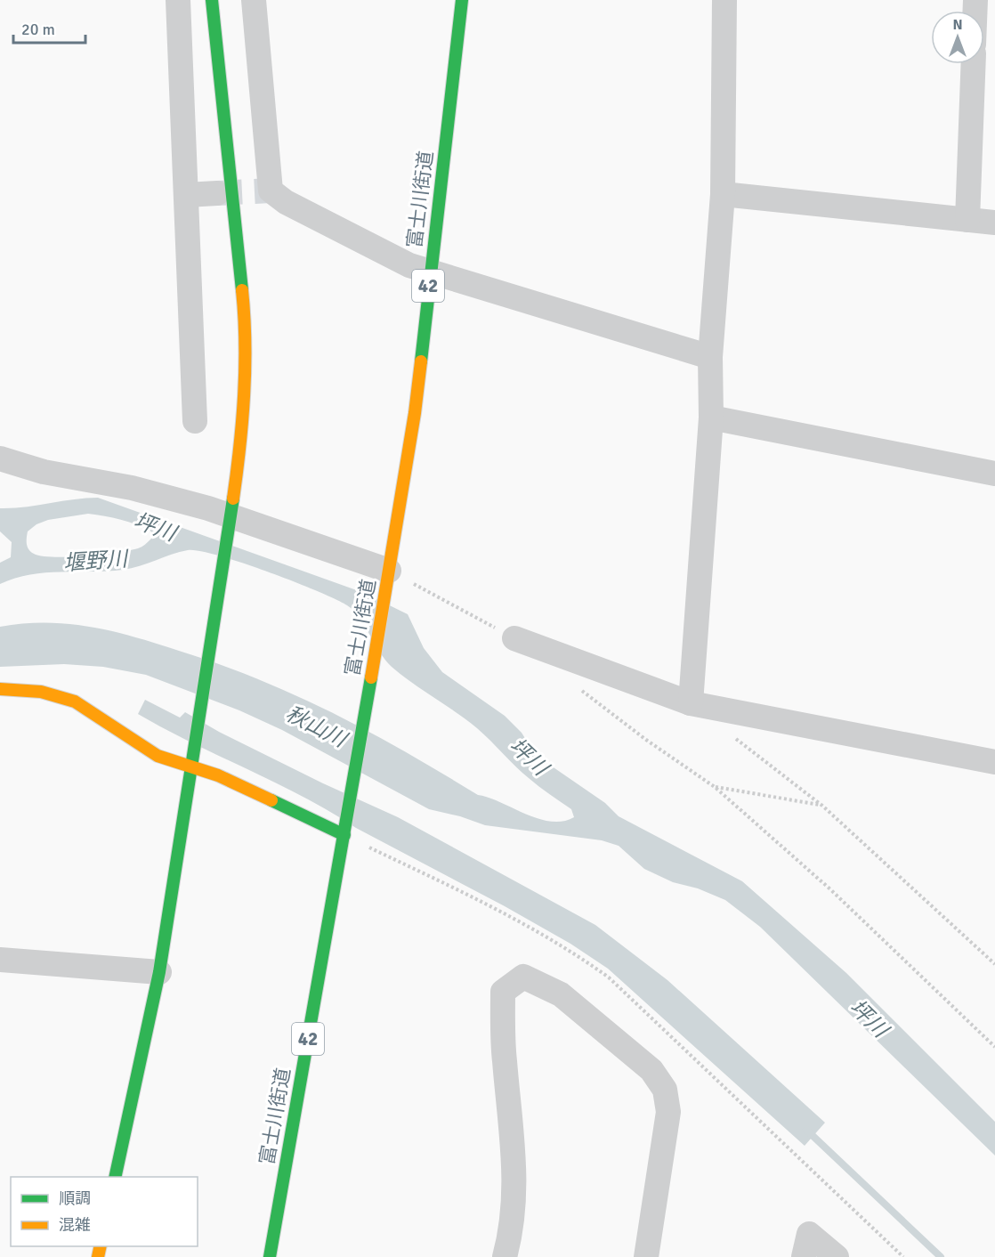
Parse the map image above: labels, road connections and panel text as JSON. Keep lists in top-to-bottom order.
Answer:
{
  "streets": {
    "street": ["富士川街道", "42"]
  },
  "water": ["坪川", "堰野川", "秋山川"],
  "legend": ["順調", "混雑"],
  "scale_bar": "20 m",
  "north": "top"
}
